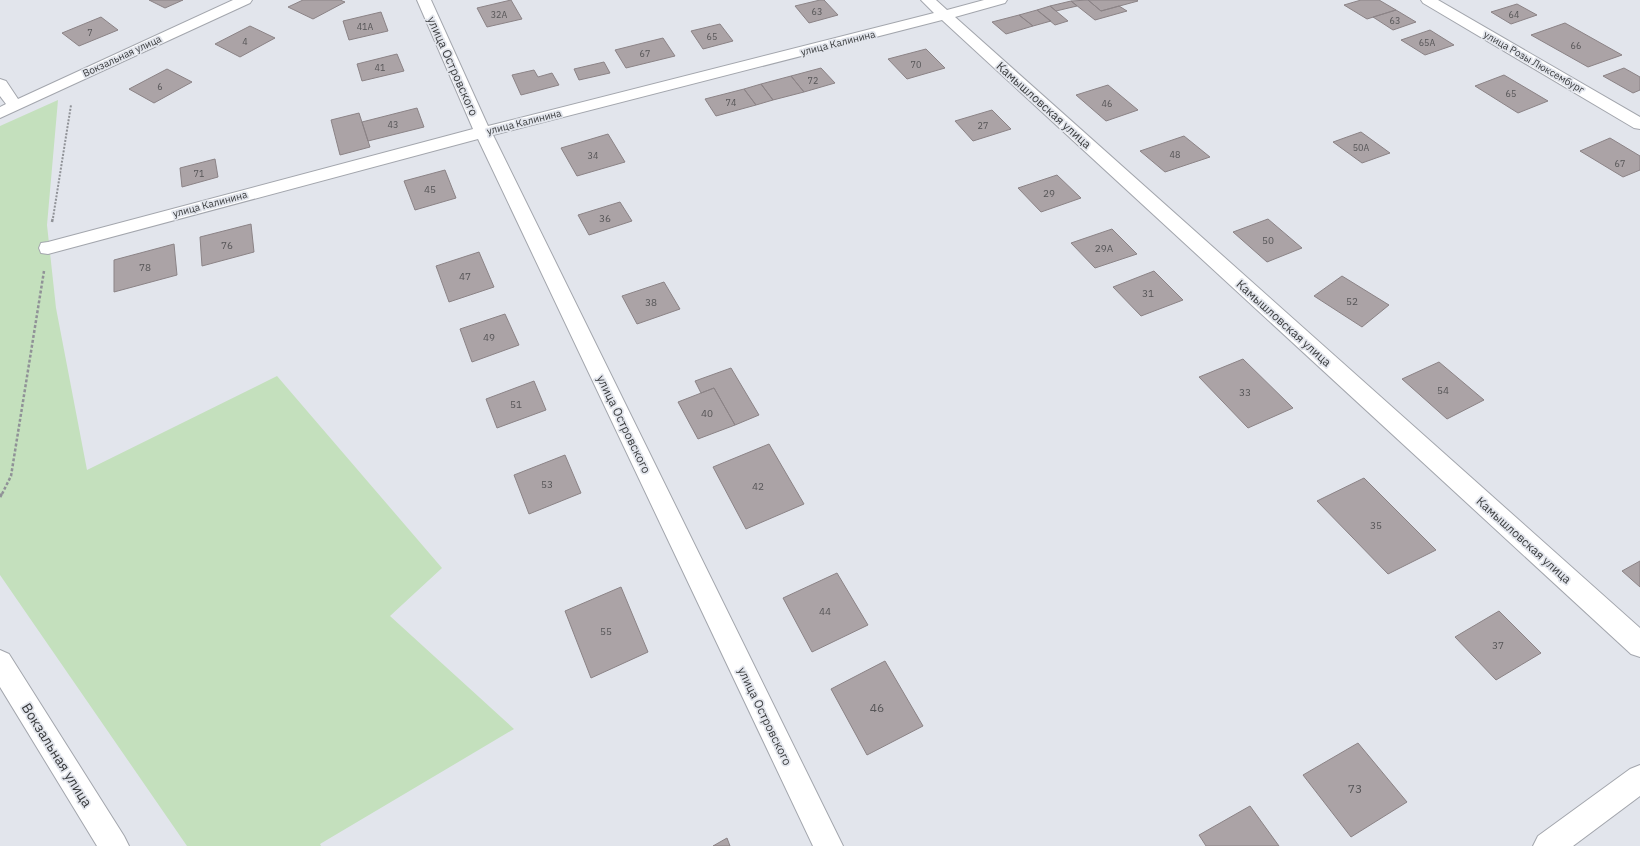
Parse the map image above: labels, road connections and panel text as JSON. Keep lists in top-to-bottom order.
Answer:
{
  "streets": {
    "street": [
      "улица Калинина",
      "Вокзальная улица",
      "улица Розы Люксембург",
      "улица Островского",
      "Камышловская улица"
    ]
  },
  "crossings": [
    ["улица Калинина", "улица Островского"],
    ["улица Калинина", "Камышловская улица"]
  ],
  "house_numbers": [
    "63",
    "32А",
    "64",
    "63",
    "41А",
    "7",
    "65",
    "4",
    "65А",
    "66",
    "67",
    "70",
    "41",
    "72",
    "6",
    "65",
    "74",
    "46",
    "43",
    "27",
    "50А",
    "48",
    "34",
    "67",
    "71",
    "45",
    "29",
    "36",
    "50",
    "76",
    "29А",
    "78",
    "47",
    "31",
    "52",
    "38",
    "49",
    "54",
    "33",
    "51",
    "40",
    "53",
    "42",
    "35",
    "44",
    "55",
    "37",
    "46",
    "73"
  ]
}
